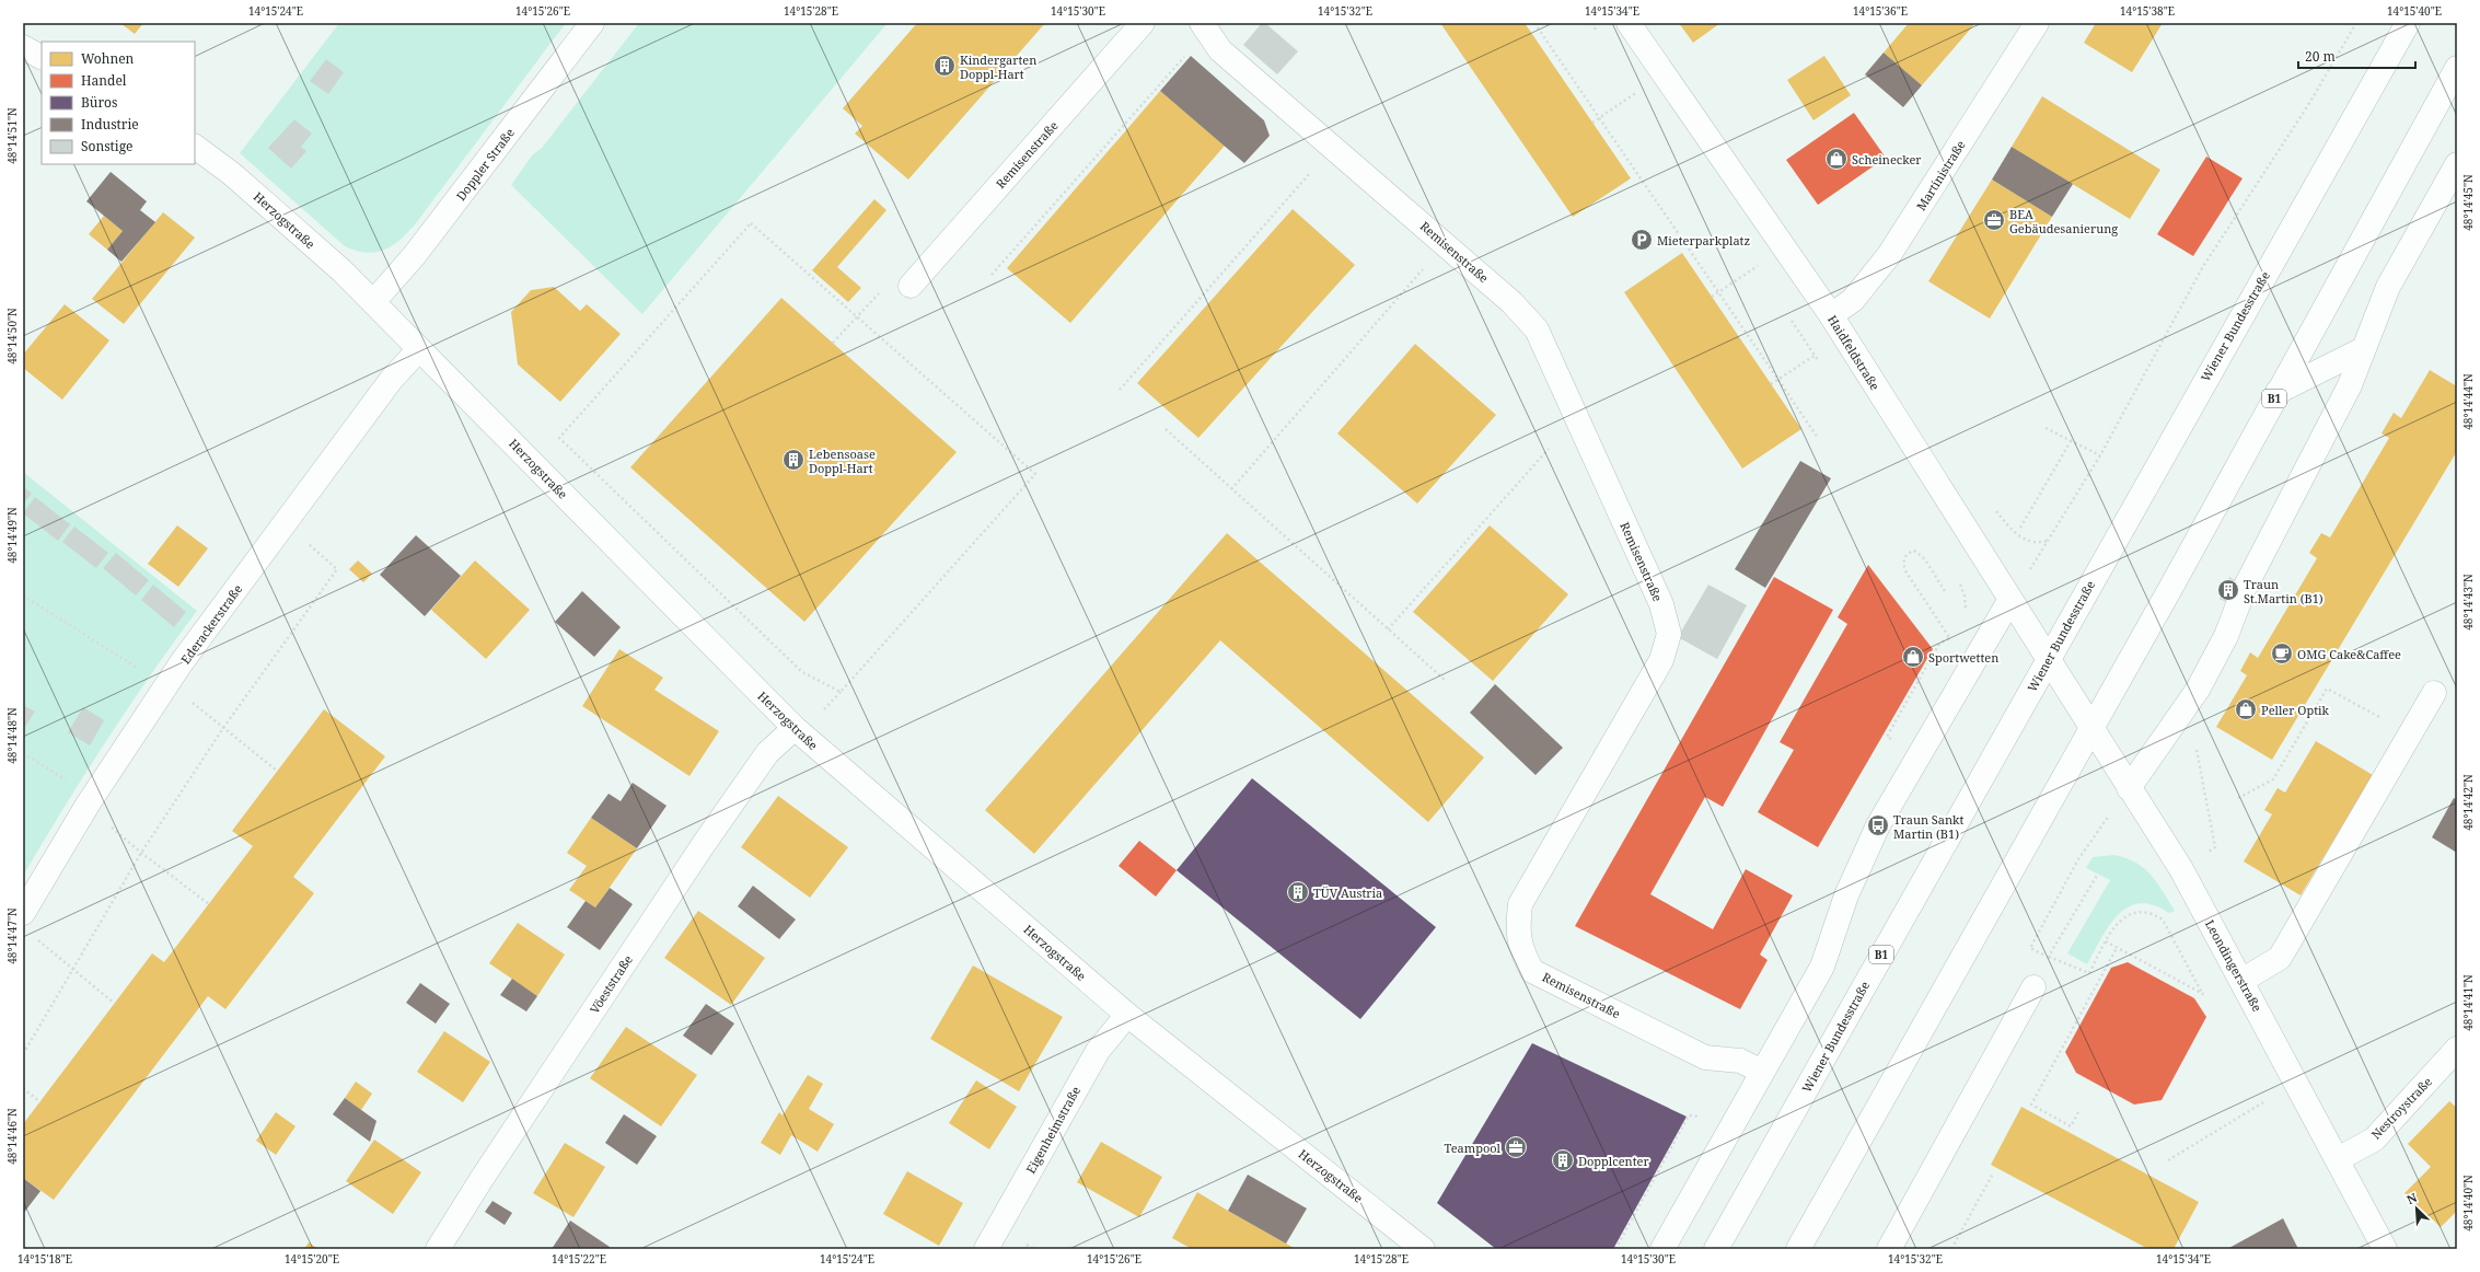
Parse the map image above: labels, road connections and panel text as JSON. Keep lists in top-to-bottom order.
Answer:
{
  "streets": {
    "street": [
      "Remisenstraße",
      "Doppler Straße",
      "Martinistraße",
      "Herzogstraße",
      "Wiener Bundesstraße",
      "Haidfeldstraße",
      "B1",
      "Ederackerstraße",
      "Leondingerstraße",
      "Vöeststraße",
      "Nestroystraße",
      "Eigenheimstraße"
    ]
  },
  "crossings": [
    ["Doppler Straße", "Herzogstraße"],
    ["Martinistraße", "Haidfeldstraße"],
    ["Herzogstraße", "Ederackerstraße"],
    ["Herzogstraße", "Vöeststraße"],
    ["Herzogstraße", "Eigenheimstraße"],
    ["Wiener Bundesstraße", "Haidfeldstraße"],
    ["Haidfeldstraße", "Leondingerstraße"],
    ["B1", "Leondingerstraße"],
    ["Leondingerstraße", "Nestroystraße"]
  ],
  "places": {
    "building": [
      "Kindergarten Doppl-Hart",
      "Lebensoase Doppl-Hart",
      "Traun St.Martin (B1)",
      "TÜV Austria",
      "Dopplcenter"
    ],
    "shop": ["Scheinecker", "Sportwetten", "Peller Optik"],
    "office": ["BEA Gebäudesanierung", "Teampool"],
    "parking": ["Mieterparkplatz"],
    "cafe": ["OMG Cake&Caffee"],
    "bus stop": ["Traun Sankt Martin (B1)"]
  },
  "legend": [
    "Wohnen",
    "Handel",
    "Büros",
    "Industrie",
    "Sonstige"
  ],
  "scale_bar": "20 m",
  "north": "top left",
  "coordinates": [
    "14°15'24\"E",
    "14°15'26\"E",
    "14°15'28\"E",
    "14°15'30\"E",
    "14°15'32\"E",
    "14°15'34\"E",
    "14°15'36\"E",
    "14°15'38\"E",
    "14°15'40\"E",
    "48°14'51\"N",
    "48°14'45\"N",
    "48°14'50\"N",
    "48°14'44\"N",
    "48°14'49\"N",
    "48°14'43\"N",
    "48°14'48\"N",
    "48°14'42\"N",
    "48°14'47\"N",
    "48°14'41\"N",
    "48°14'46\"N",
    "48°14'40\"N",
    "14°15'18\"E",
    "14°15'20\"E",
    "14°15'22\"E"
  ]
}
